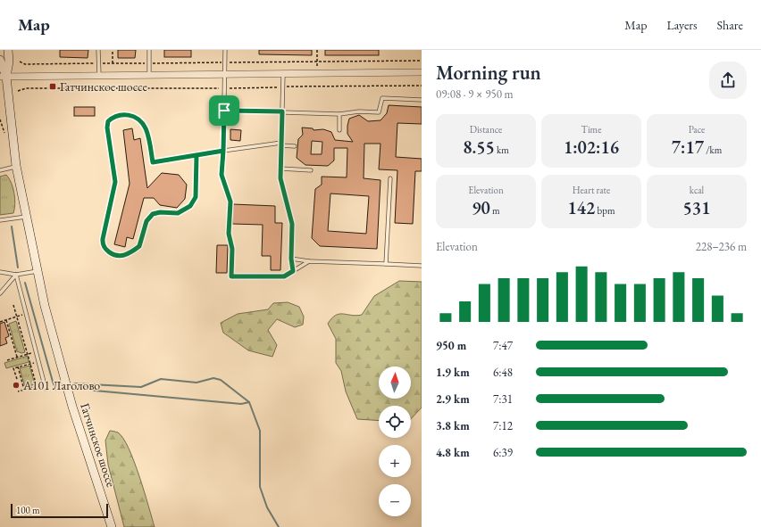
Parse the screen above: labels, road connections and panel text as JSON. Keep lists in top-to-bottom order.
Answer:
{
  "streets": {
    "main road": ["Гатчинское шоссе"]
  },
  "places": {
    "transit": ["Гатчинское шоссе"],
    "other": ["А101 Лаголово"]
  },
  "scale_bar": "100 m",
  "north": "top",
  "page": {
    "header": "Map",
    "nav": ["Map", "Layers", "Share"],
    "heading": ["Morning run", "09:08 · 9 × 950 m"],
    "stats": [
      ["Distance", "8.55 km"],
      ["Time", "1:02:16"],
      ["Pace", "7:17 /km"],
      ["Elevation", "90 m"],
      ["Heart rate", "142 bpm"],
      ["kcal", "531"]
    ],
    "chart": ["Elevation", "228–236 m"],
    "list": [
      {
        "name": "950 m",
        "note": "7:47"
      },
      {
        "name": "1.9 km",
        "note": "6:48"
      },
      {
        "name": "2.9 km",
        "note": "7:31"
      },
      {
        "name": "3.8 km",
        "note": "7:12"
      },
      {
        "name": "4.8 km",
        "note": "6:39"
      }
    ],
    "map_buttons": ["+", "−"],
    "scale": "100 m"
  }
}
